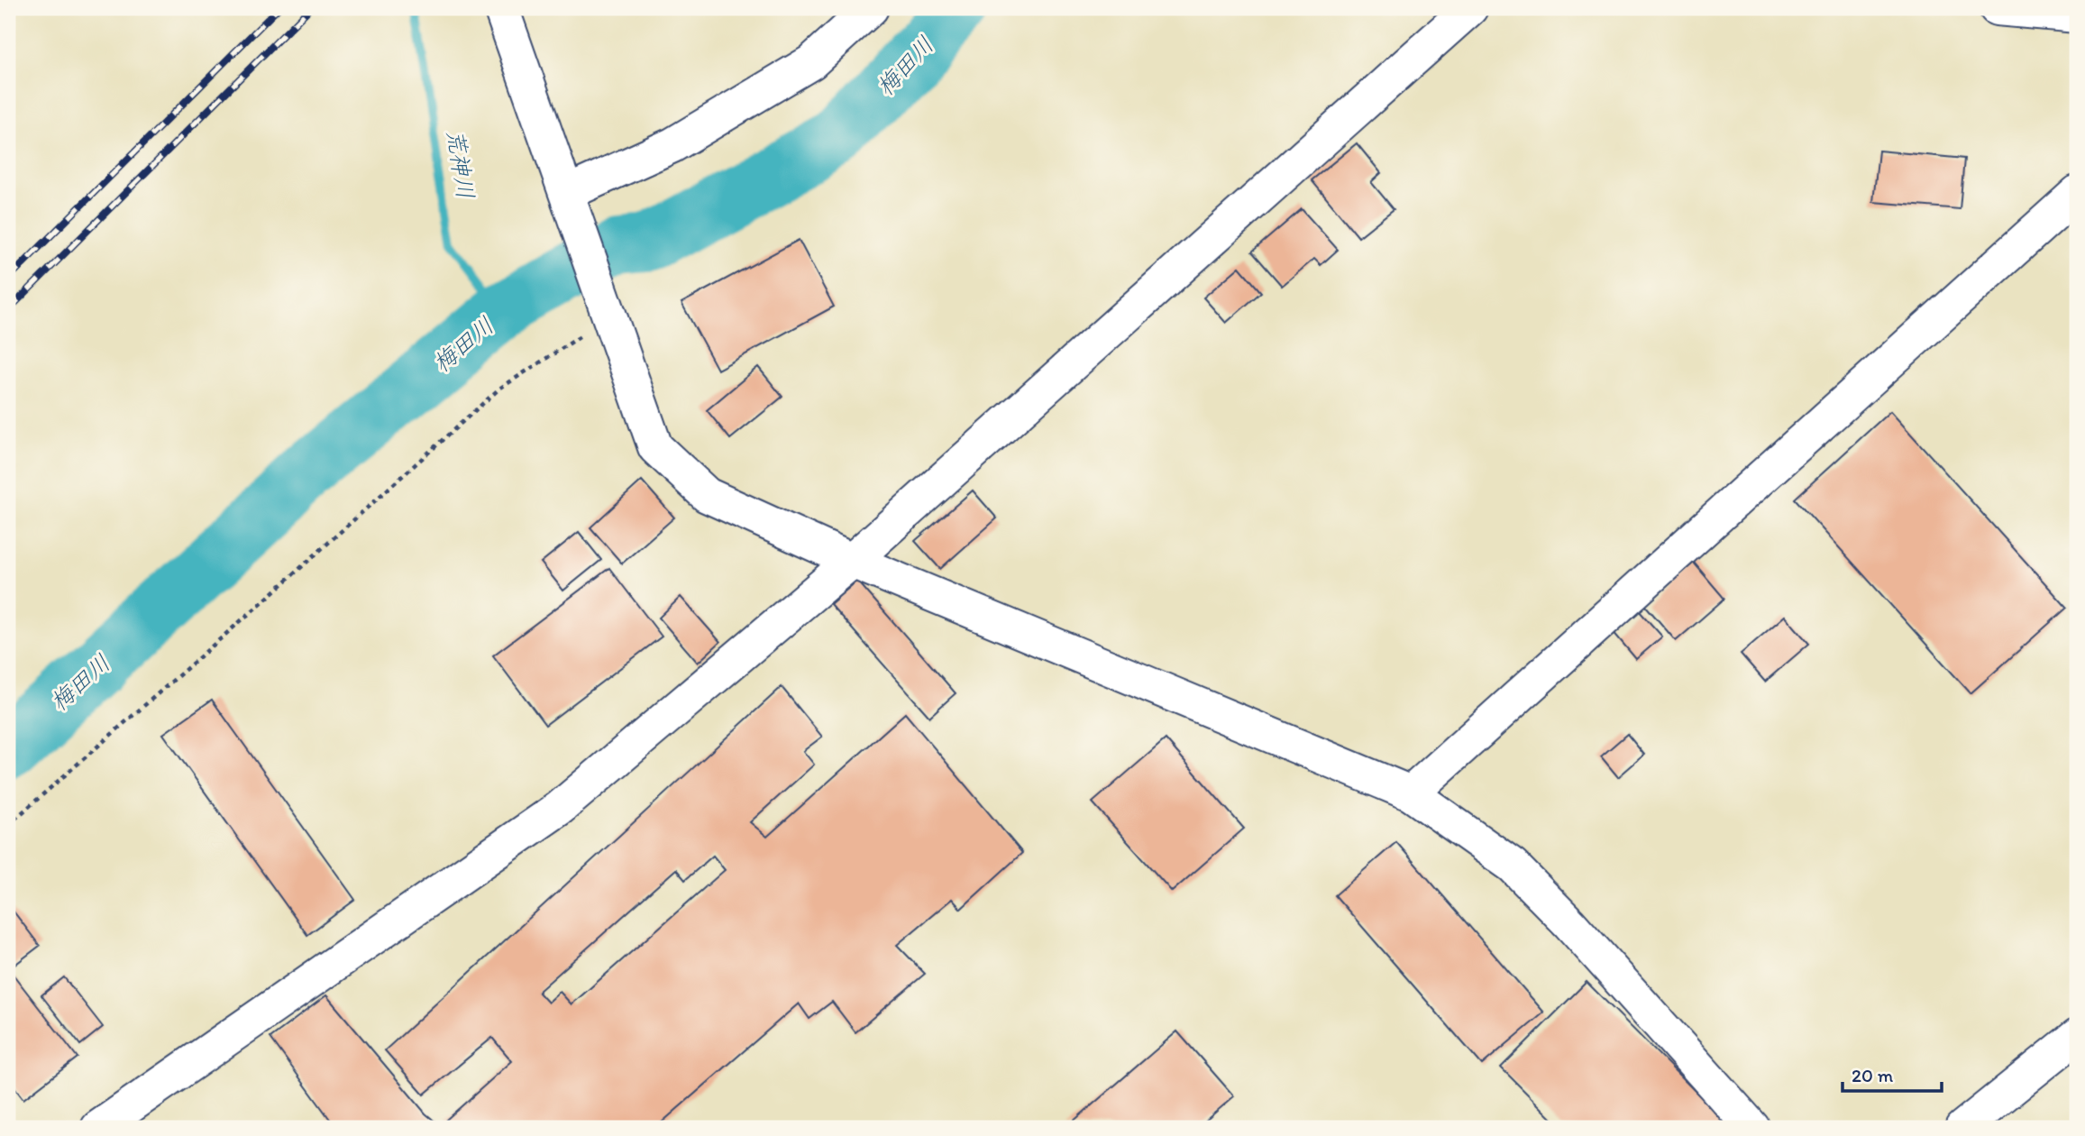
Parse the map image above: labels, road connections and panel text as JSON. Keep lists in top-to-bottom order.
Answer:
{
  "water": ["梅田川", "荒神川"],
  "scale_bar": "20 m"
}
